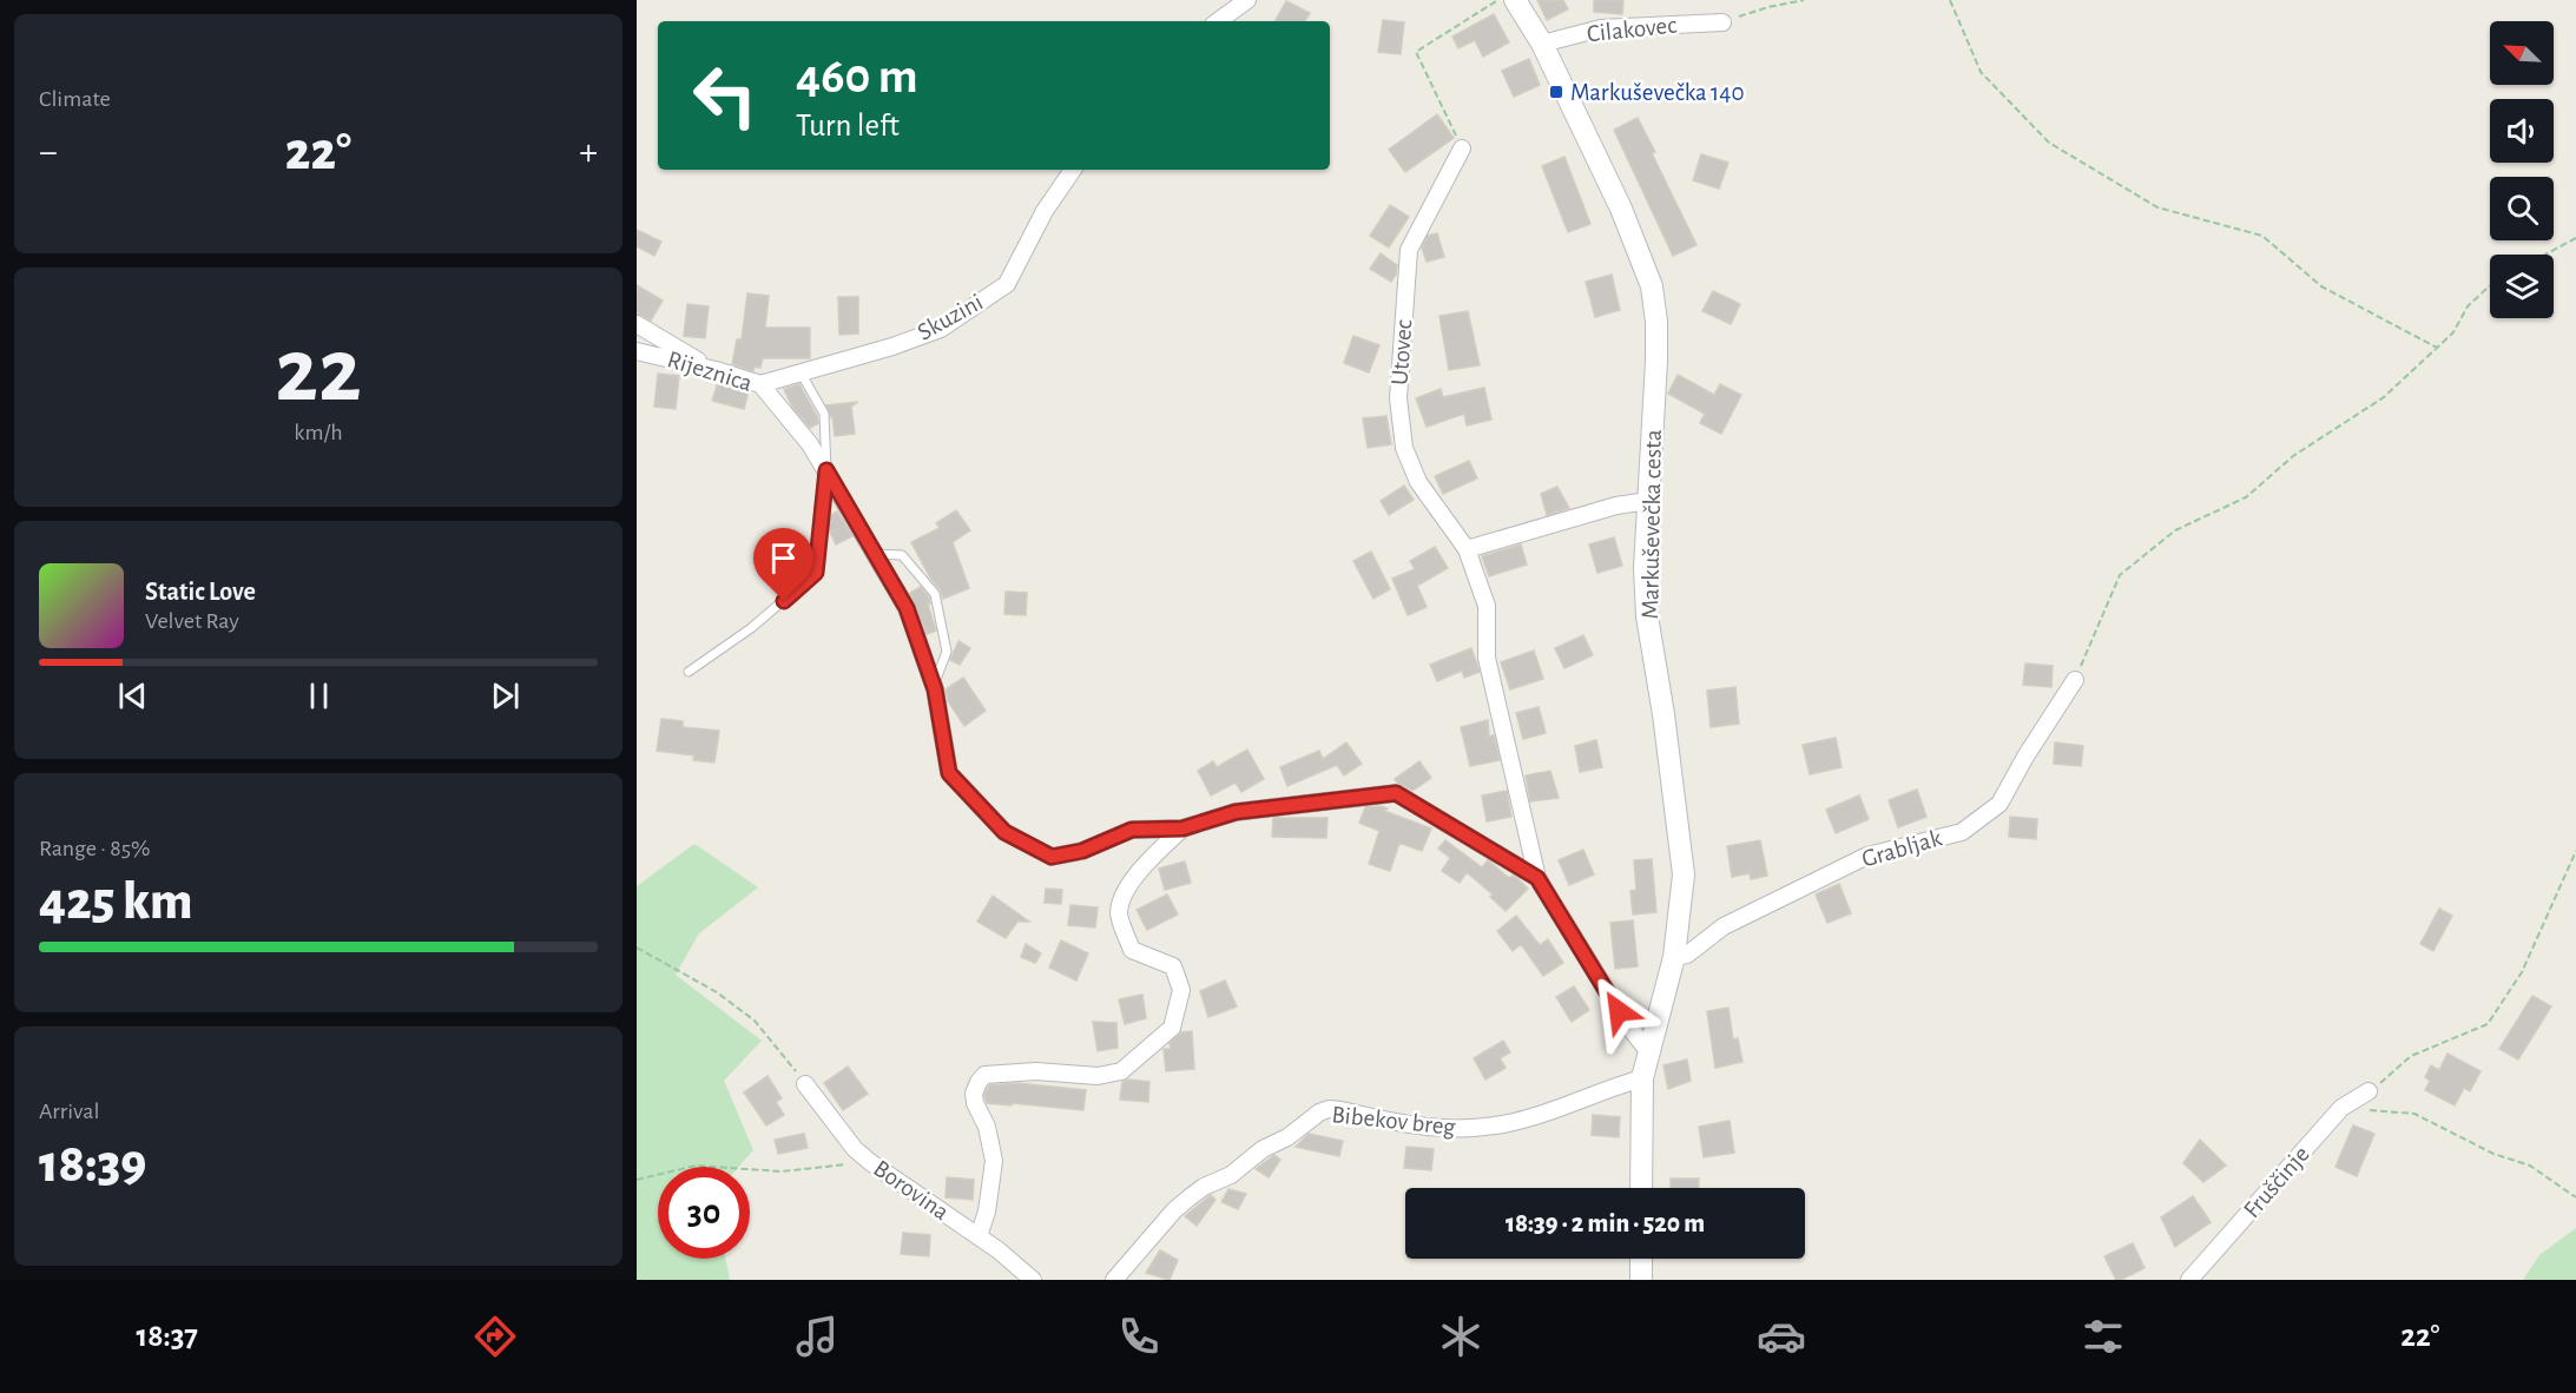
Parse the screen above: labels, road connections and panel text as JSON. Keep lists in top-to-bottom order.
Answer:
{
  "streets": {
    "main road": ["Markuševečka cesta"],
    "street": [
      "Cilakovec",
      "Skuzini",
      "Utovec",
      "Rijeznica",
      "Grabljak",
      "Bibekov breg",
      "Fruščinje",
      "Borovina"
    ]
  },
  "crossings": [
    ["Cilakovec", "Markuševečka cesta"],
    ["Skuzini", "Rijeznica"],
    ["Utovec", "Rijeznica"],
    ["Rijeznica", "Markuševečka cesta"],
    ["Markuševečka cesta", "Grabljak"],
    ["Markuševečka cesta", "Bibekov breg"]
  ],
  "places": {
    "transit": ["Markuševečka 140"]
  },
  "north": "top left",
  "page": {
    "tile": [
      "Climate",
      ["22", "km/h"],
      ["Range · 85%", "425 km"],
      ["Arrival", "18:39"]
    ],
    "turn": ["460 m", "Turn left"],
    "heat": ["−", "22°", "+"],
    "song": ["Static Love", "Velvet Ray"],
    "limit": "30",
    "trip": "18:39 · 2 min · 520 m",
    "tabs": ["18:37", "22°"]
  }
}
